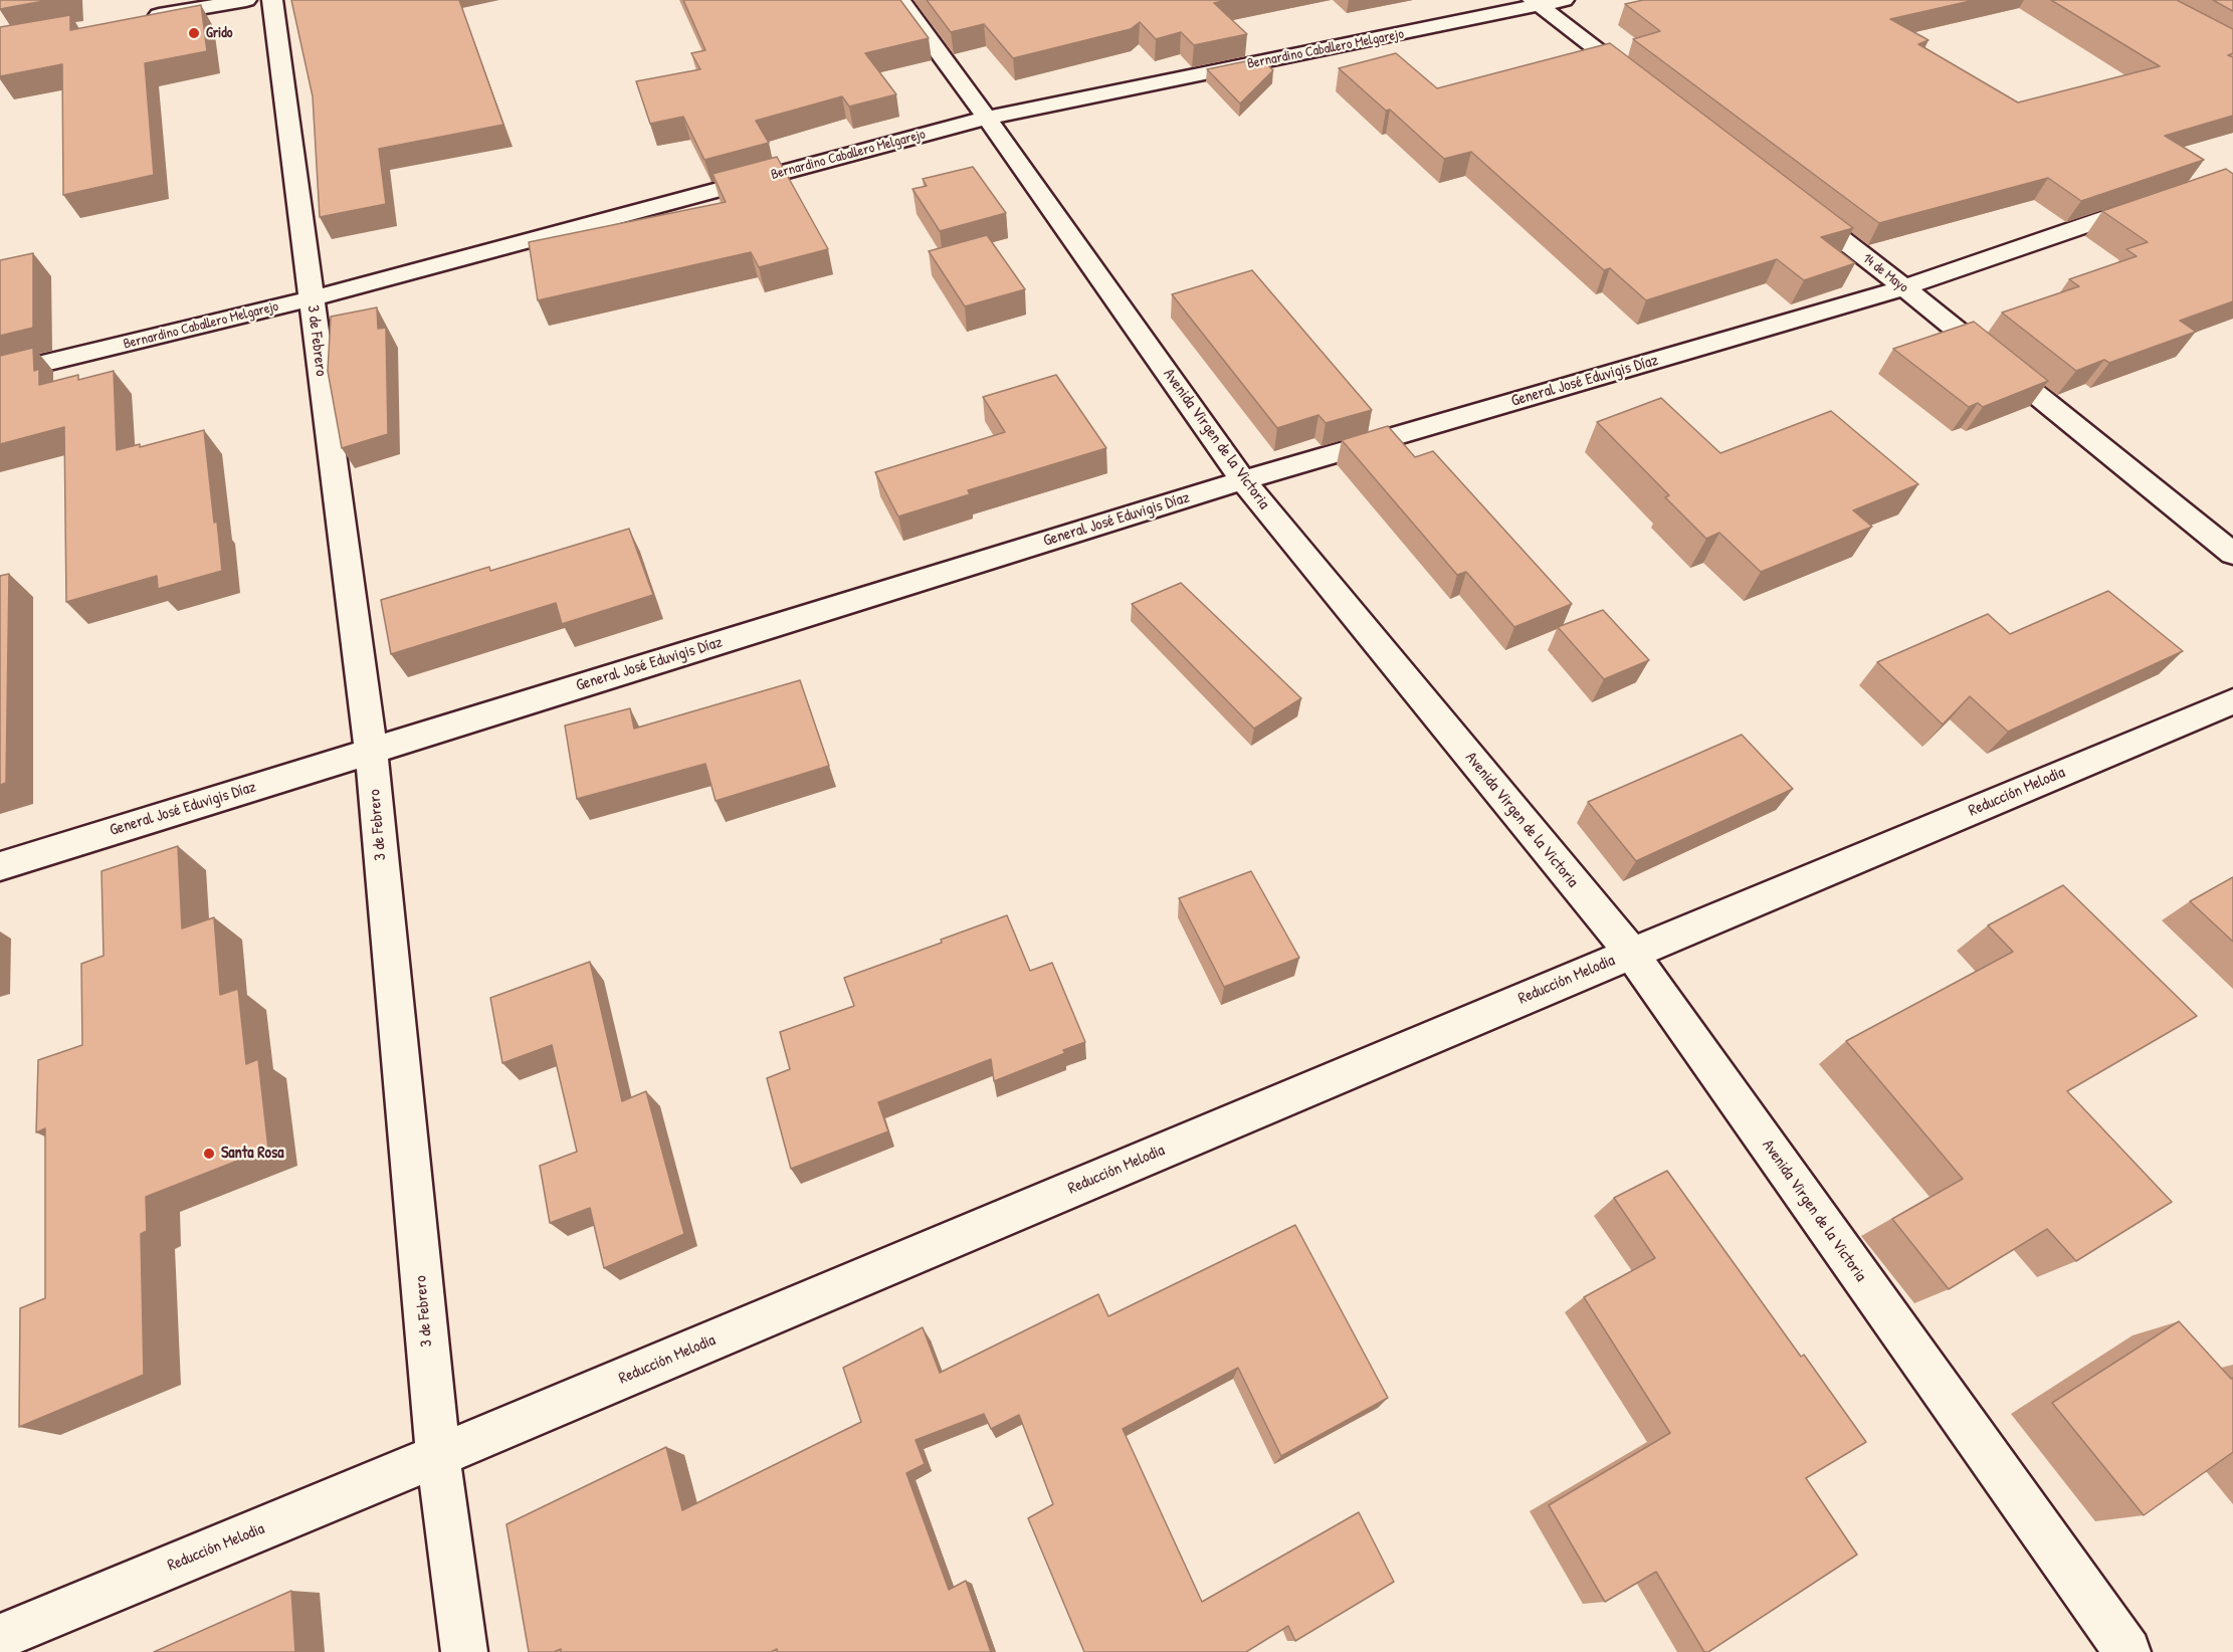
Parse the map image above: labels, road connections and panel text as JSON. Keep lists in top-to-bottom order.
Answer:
{
  "streets": {
    "street": [
      "Bernardino Caballero Melgarejo",
      "14 de Mayo",
      "3 de Febrero",
      "General José Eduvigis Díaz",
      "Avenida Virgen de la Victoria",
      "Reducción Melodia"
    ]
  },
  "crossings": [
    ["Bernardino Caballero Melgarejo", "3 de Febrero"],
    ["Bernardino Caballero Melgarejo", "Avenida Virgen de la Victoria"],
    ["14 de Mayo", "General José Eduvigis Díaz"],
    ["3 de Febrero", "General José Eduvigis Díaz"],
    ["3 de Febrero", "Reducción Melodia"],
    ["General José Eduvigis Díaz", "Avenida Virgen de la Victoria"],
    ["Avenida Virgen de la Victoria", "Reducción Melodia"]
  ],
  "places": ["Grido", "Santa Rosa"]
}
